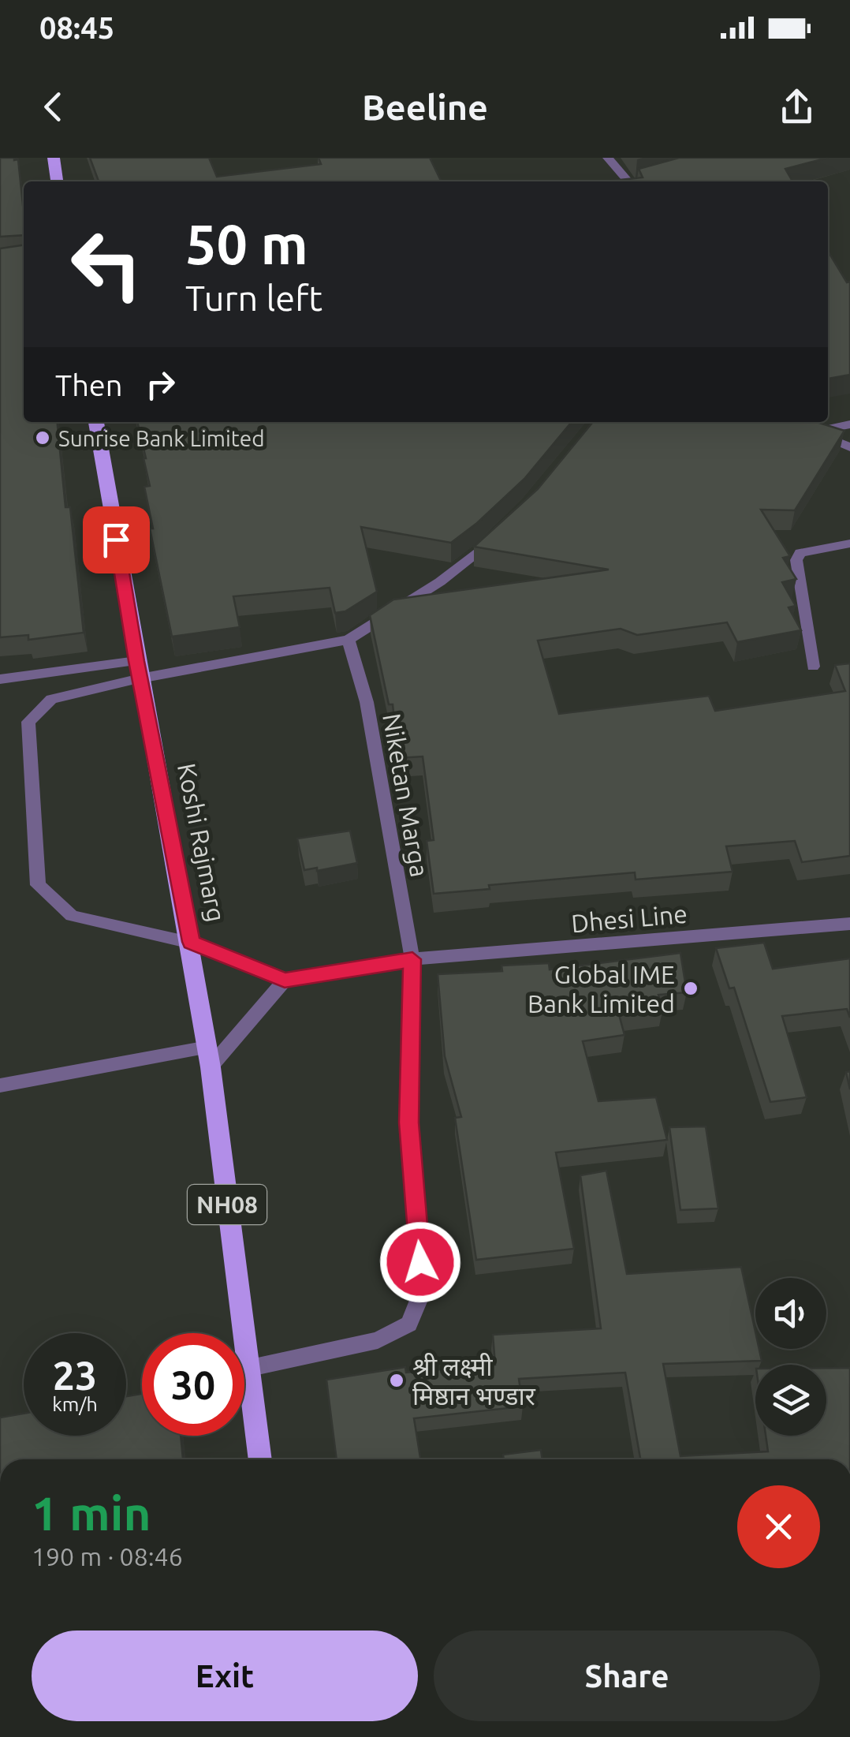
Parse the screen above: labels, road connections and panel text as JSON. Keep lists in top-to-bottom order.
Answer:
{
  "streets": {
    "main road": ["Koshi Rajmarg", "NH08"],
    "street": ["Niketan Marga", "Dhesi Line"]
  },
  "crossings": [
    ["Niketan Marga", "Koshi Rajmarg"],
    ["Niketan Marga", "Dhesi Line"]
  ],
  "places": ["Sunrise Bank Limited", "Global IME Bank Limited", "श्री लक्ष्मी मिष्ठान भण्डार"],
  "page": {
    "status": "08:45",
    "header": "Beeline",
    "turn": ["50 m", "Turn left"],
    "then": "Then",
    "speed": "23 km/h",
    "limit": "30",
    "heading": ["1 min", "190 m · 08:46"],
    "buttons": ["Exit", "Share"]
  }
}
